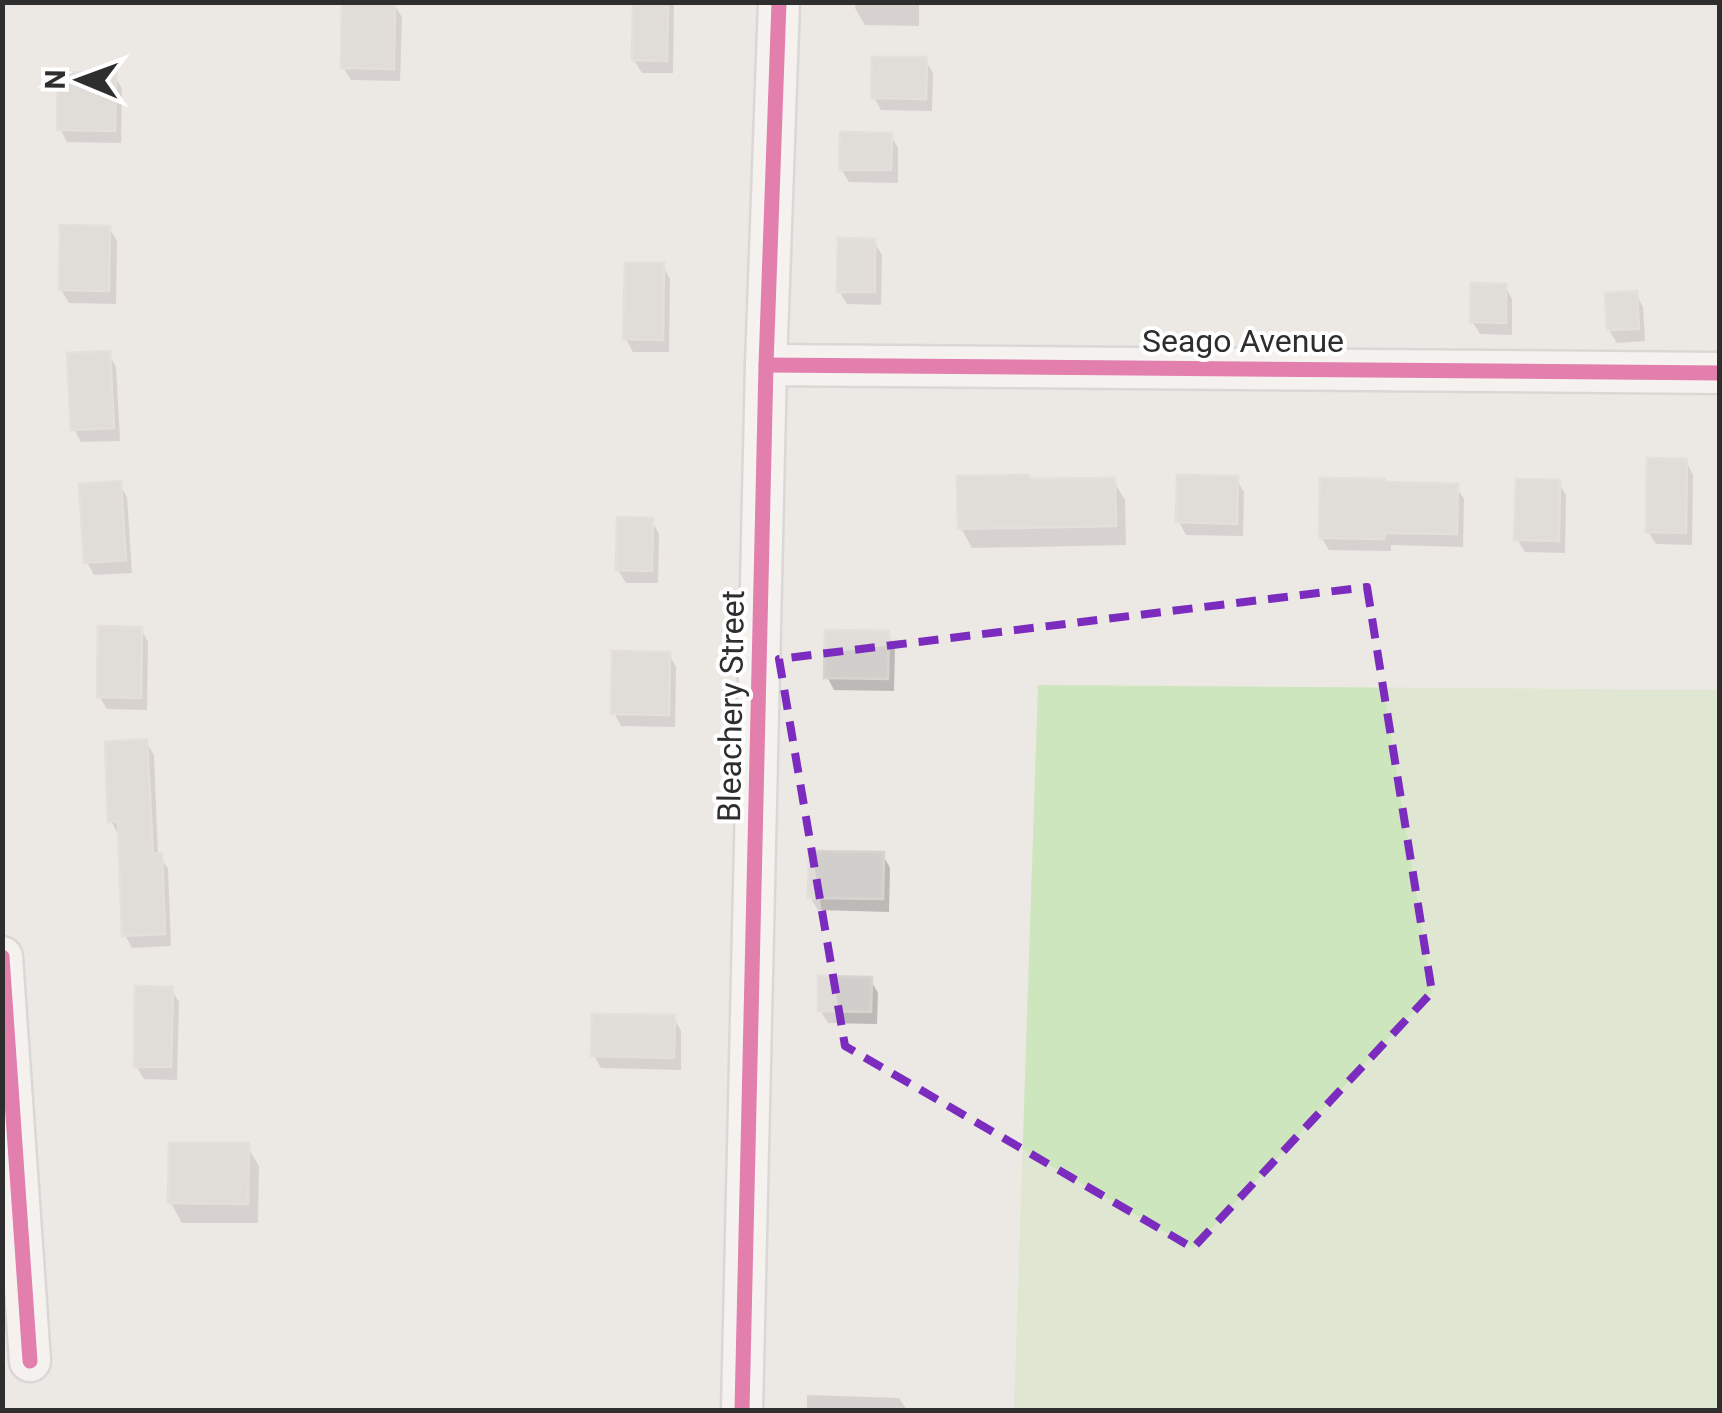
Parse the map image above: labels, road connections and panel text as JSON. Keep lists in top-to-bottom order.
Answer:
{
  "streets": {
    "street": ["Seago Avenue", "Bleachery Street"]
  },
  "crossings": [
    ["Seago Avenue", "Bleachery Street"]
  ],
  "north": "left"
}
